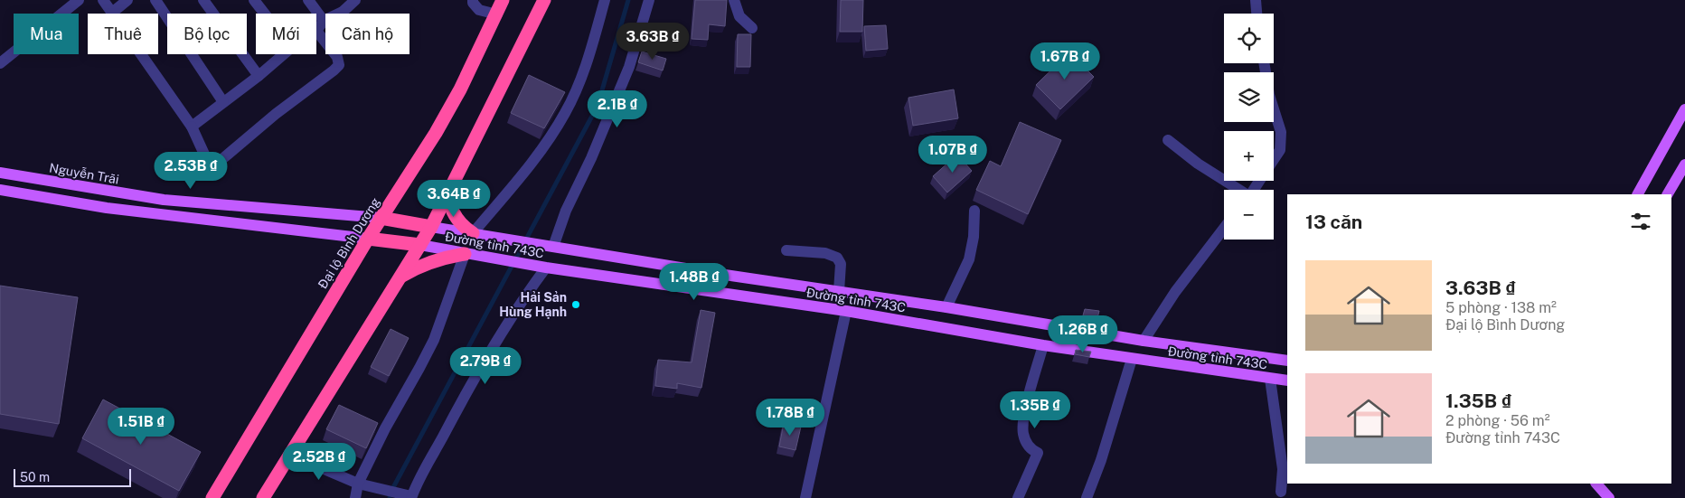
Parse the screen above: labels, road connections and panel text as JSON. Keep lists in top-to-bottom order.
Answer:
{
  "streets": {
    "highway": ["Đại lộ Bình Dương"],
    "main road": ["Nguyễn Trãi", "Đường tỉnh 743C"]
  },
  "crossings": [
    ["Nguyễn Trãi", "Đại lộ Bình Dương"]
  ],
  "places": ["Hải Sản Hùng Hạnh"],
  "scale_bar": "50 m",
  "page": {
    "map_buttons": ["+", "−"],
    "chip": [
      "Mua",
      "Thuê",
      "Bộ lọc",
      "Mới",
      "Căn hộ"
    ],
    "price": [
      "3.63B ₫",
      "1.67B ₫",
      "2.1B ₫",
      "1.07B ₫",
      "2.53B ₫",
      "3.64B ₫",
      "1.48B ₫",
      "1.26B ₫",
      "2.79B ₫",
      "1.35B ₫",
      "1.78B ₫",
      "1.51B ₫",
      "2.52B ₫"
    ],
    "heading": "13 căn",
    "list": [
      {
        "name": "3.63B ₫",
        "note": "5 phòng · 138 m² · Đại lộ Bình Dương"
      },
      {
        "name": "1.35B ₫",
        "note": "2 phòng · 56 m² · Đường tỉnh 743C"
      }
    ],
    "scale": "50 m"
  }
}
